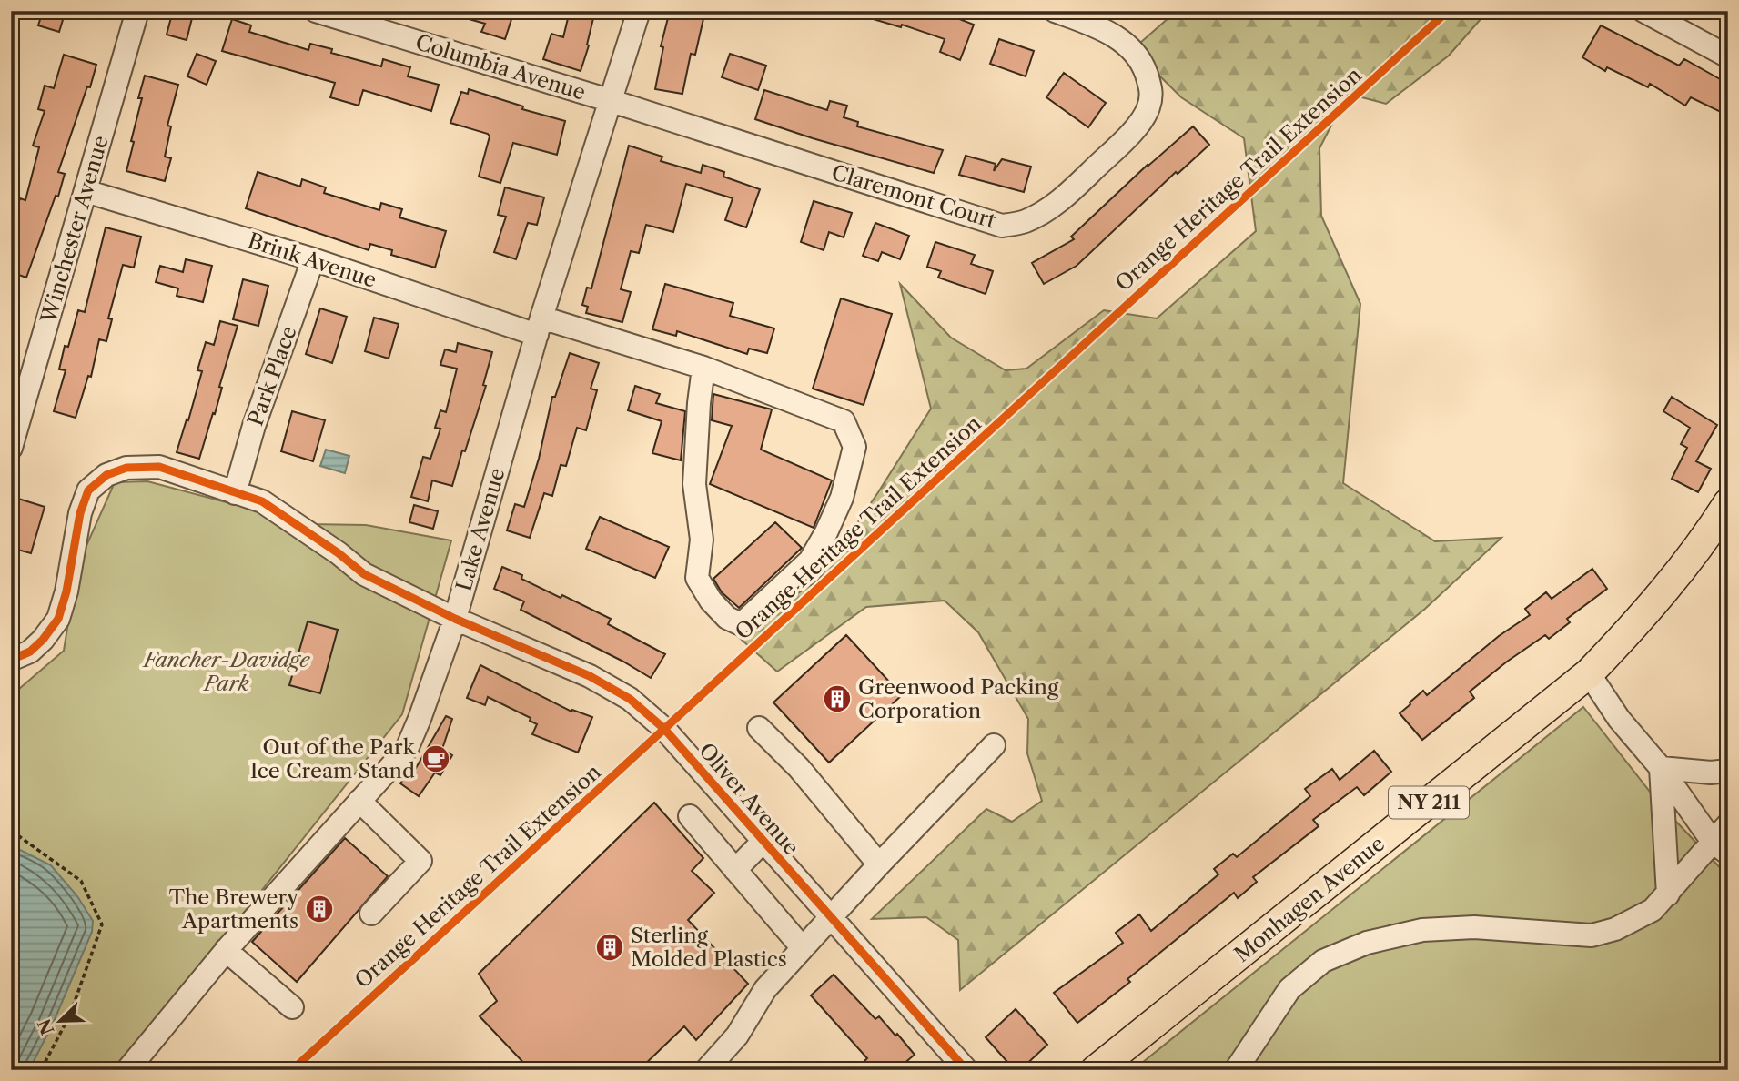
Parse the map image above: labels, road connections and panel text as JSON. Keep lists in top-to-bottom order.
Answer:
{
  "streets": {
    "main road": ["NY 211", "Monhagen Avenue"],
    "street": [
      "Columbia Avenue",
      "Claremont Court",
      "Winchester Avenue",
      "Brink Avenue",
      "Park Place",
      "Lake Avenue",
      "Oliver Avenue"
    ],
    "cycle path": ["Orange Heritage Trail Extension"]
  },
  "crossings": [
    ["Columbia Avenue", "Claremont Court"],
    ["Columbia Avenue", "Lake Avenue"],
    ["Claremont Court", "Lake Avenue"],
    ["Winchester Avenue", "Brink Avenue"],
    ["Brink Avenue", "Park Place"],
    ["Brink Avenue", "Lake Avenue"],
    ["Park Place", "Oliver Avenue"],
    ["Lake Avenue", "Oliver Avenue"]
  ],
  "parks": ["Fancher-Davidge Park"],
  "places": {
    "building": ["Greenwood Packing Corporation", "The Brewery Apartments", "Sterling Molded Plastics"],
    "cafe": ["Out of the Park Ice Cream Stand"]
  },
  "north": "bottom left"
}
